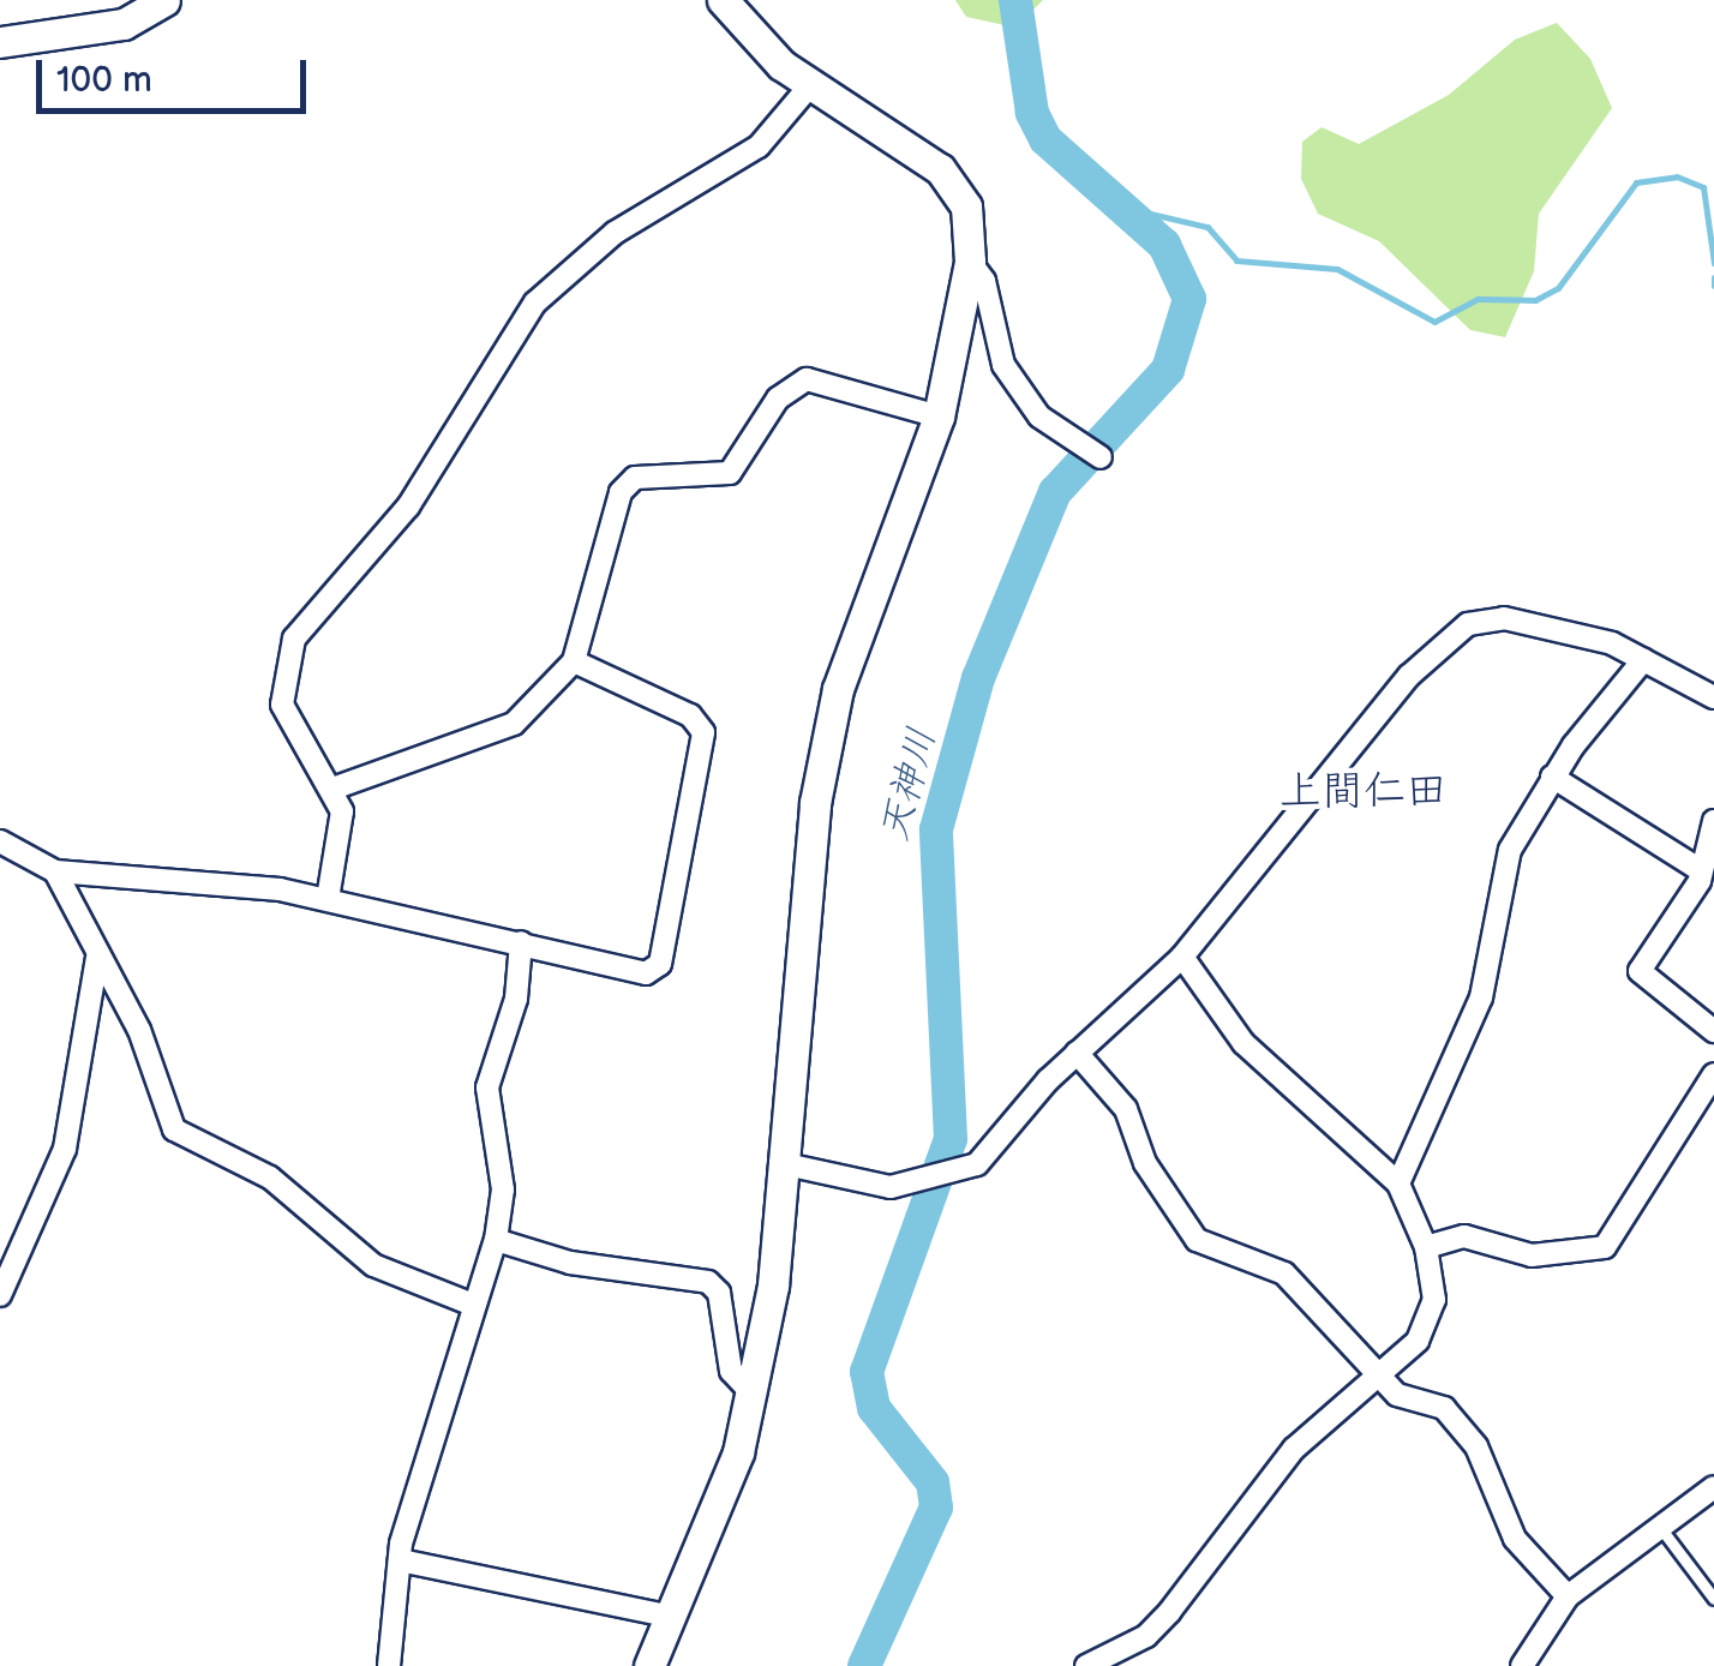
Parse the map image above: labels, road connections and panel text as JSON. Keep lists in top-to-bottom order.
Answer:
{
  "districts": ["上間仁田"],
  "water": ["天神川"],
  "scale_bar": "100 m"
}
